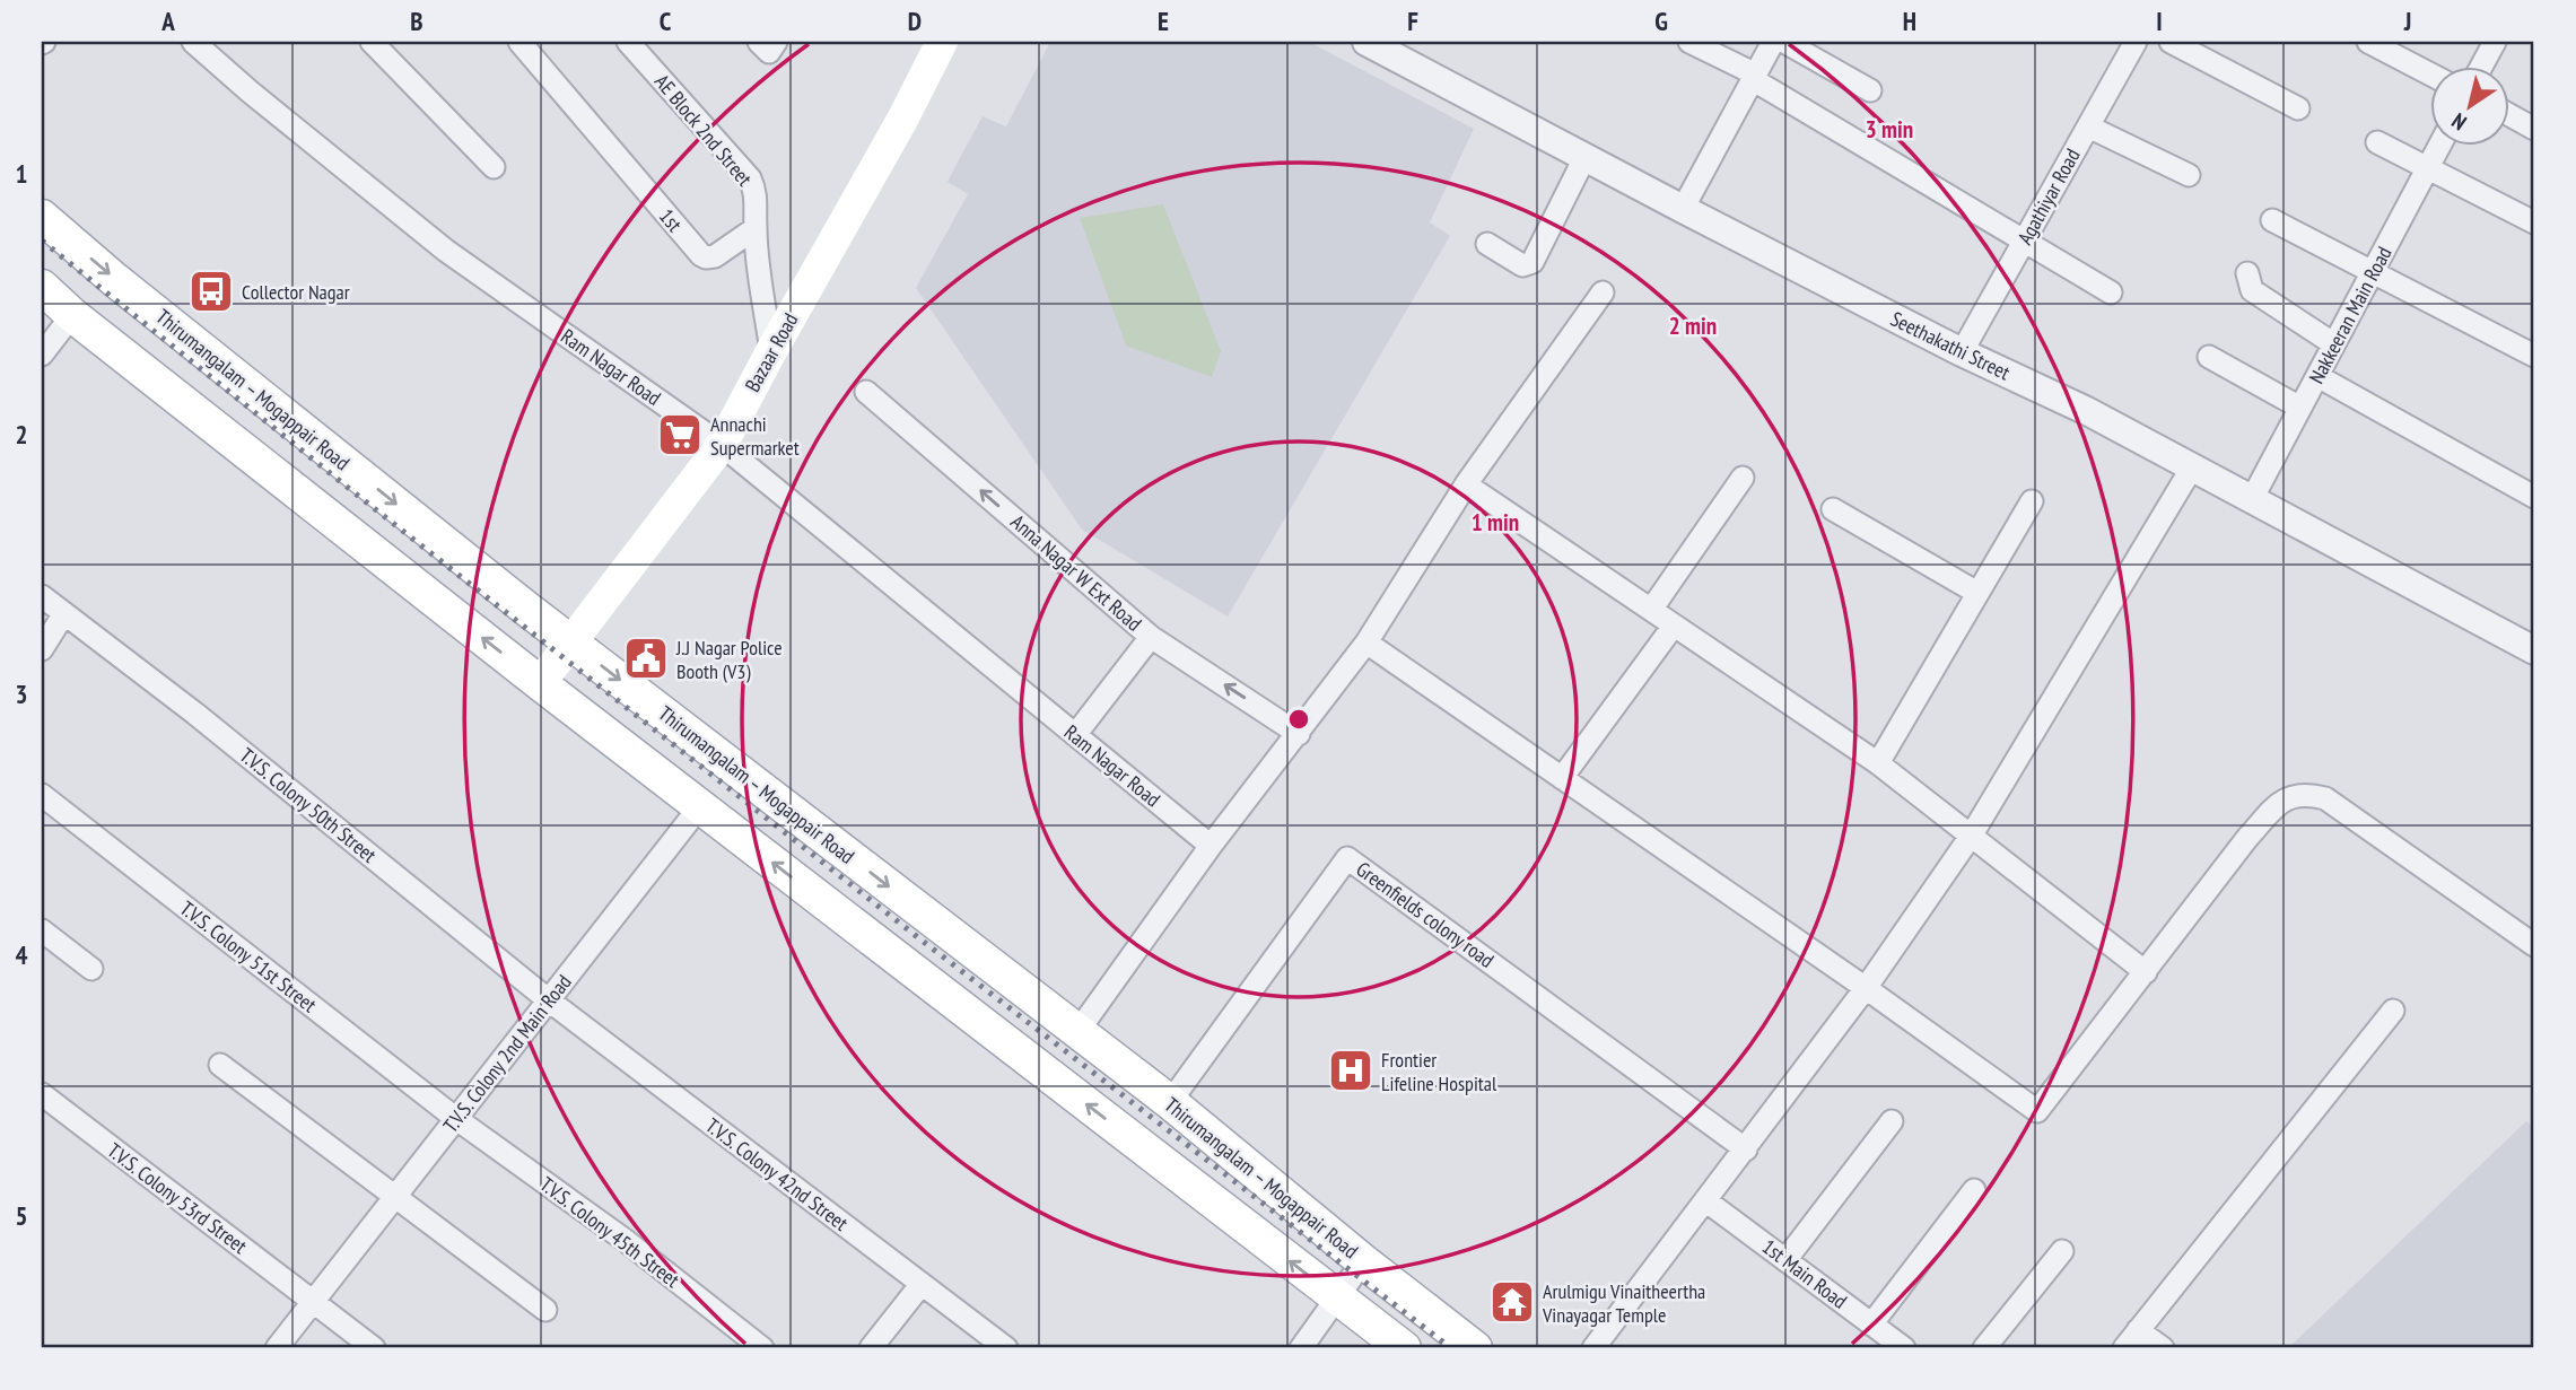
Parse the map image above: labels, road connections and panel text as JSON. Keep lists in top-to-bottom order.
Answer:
{
  "streets": {
    "main road": ["Bazaar Road", "Thirumangalam – Mogappair Road"],
    "street": [
      "AE Block 2nd Street",
      "Agathiyar Road",
      "1st",
      "Nakkeeran Main Road",
      "Seethakathi Street",
      "Ram Nagar Road",
      "Anna Nagar W Ext Road",
      "T.V.S. Colony 50th Street",
      "Greenfields colony road",
      "T.V.S. Colony 51st Street",
      "T.V.S. Colony 2nd Main Road",
      "T.V.S. Colony 42nd Street",
      "T.V.S. Colony 53rd Street",
      "T.V.S. Colony 45th Street",
      "1st Main Road"
    ]
  },
  "crossings": [
    ["AE Block 2nd Street", "1st"],
    ["Agathiyar Road", "Seethakathi Street"],
    ["Nakkeeran Main Road", "Seethakathi Street"],
    ["Bazaar Road", "Ram Nagar Road"],
    ["Bazaar Road", "Thirumangalam – Mogappair Road"],
    ["Thirumangalam – Mogappair Road", "Greenfields colony road"],
    ["T.V.S. Colony 50th Street", "T.V.S. Colony 2nd Main Road"],
    ["T.V.S. Colony 50th Street", "T.V.S. Colony 42nd Street"],
    ["T.V.S. Colony 51st Street", "T.V.S. Colony 2nd Main Road"],
    ["T.V.S. Colony 51st Street", "T.V.S. Colony 45th Street"],
    ["T.V.S. Colony 2nd Main Road", "T.V.S. Colony 42nd Street"],
    ["T.V.S. Colony 2nd Main Road", "T.V.S. Colony 53rd Street"],
    ["T.V.S. Colony 2nd Main Road", "T.V.S. Colony 45th Street"]
  ],
  "one_way": ["Anna Nagar W Ext Road"],
  "places": {
    "bus stop": ["Collector Nagar"],
    "supermarket": ["Annachi Supermarket"],
    "public building": ["J.J Nagar Police Booth (V3)"],
    "hospital": ["Frontier Lifeline Hospital"],
    "temple": ["Arulmigu Vinaitheertha Vinayagar Temple"]
  },
  "north": "bottom left",
  "grid": {
    "columns": [
      "A",
      "B",
      "C",
      "D",
      "E",
      "F",
      "G",
      "H",
      "I",
      "J"
    ],
    "rows": [
      "1",
      "2",
      "3",
      "4",
      "5"
    ]
  },
  "rings": ["3 min", "2 min", "1 min"]
}
